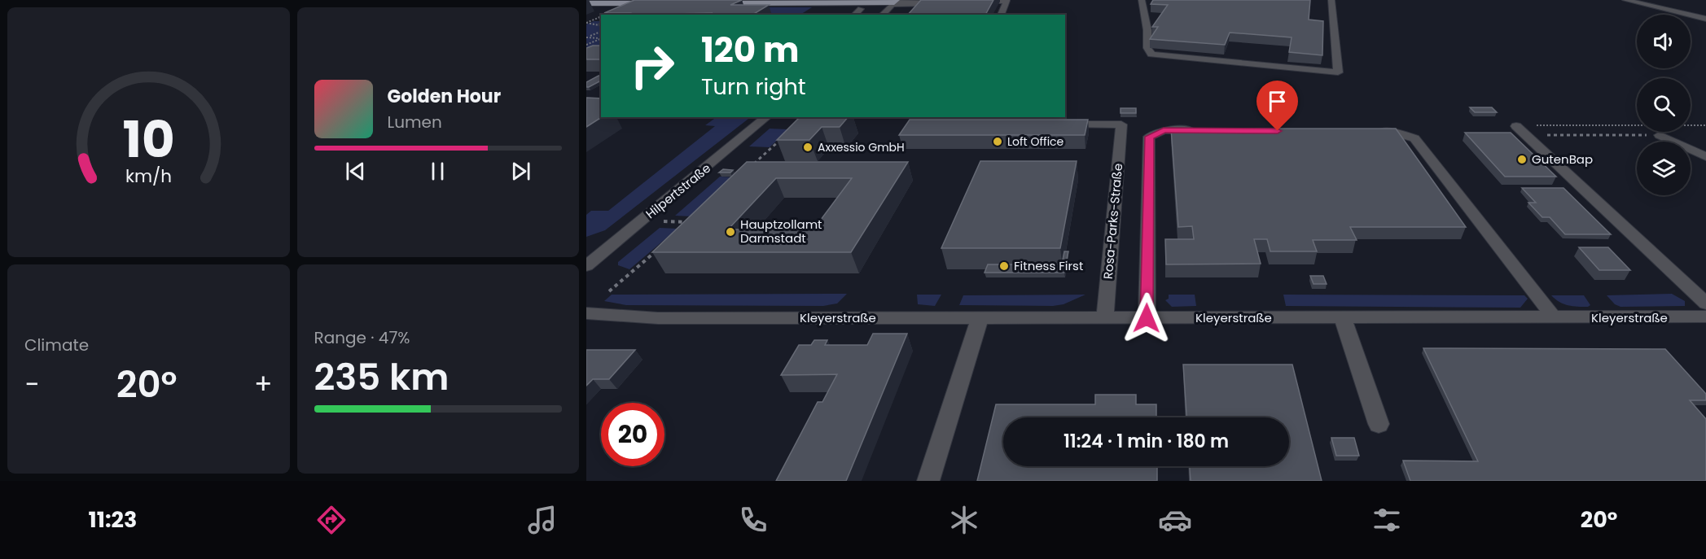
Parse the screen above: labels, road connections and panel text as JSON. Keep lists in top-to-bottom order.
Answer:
{
  "streets": {
    "street": ["Hilpertstraße", "Rosa-Parks-Straße", "Kleyerstraße"]
  },
  "crossings": [
    ["Rosa-Parks-Straße", "Kleyerstraße"]
  ],
  "places": [
    "Loft Office",
    "Axxessio GmbH",
    "GutenBap",
    "Hauptzollamt Darmstadt",
    "Fitness First"
  ],
  "page": {
    "turn": ["120 m", "Turn right"],
    "song": ["Golden Hour", "Lumen"],
    "tile": [
      "Climate",
      ["Range · 47%", "235 km"]
    ],
    "heat": ["−", "20°", "+"],
    "limit": "20",
    "trip": "11:24 · 1 min · 180 m",
    "tabs": ["11:23", "20°"],
    "gauge": ["10", "km/h"]
  }
}
